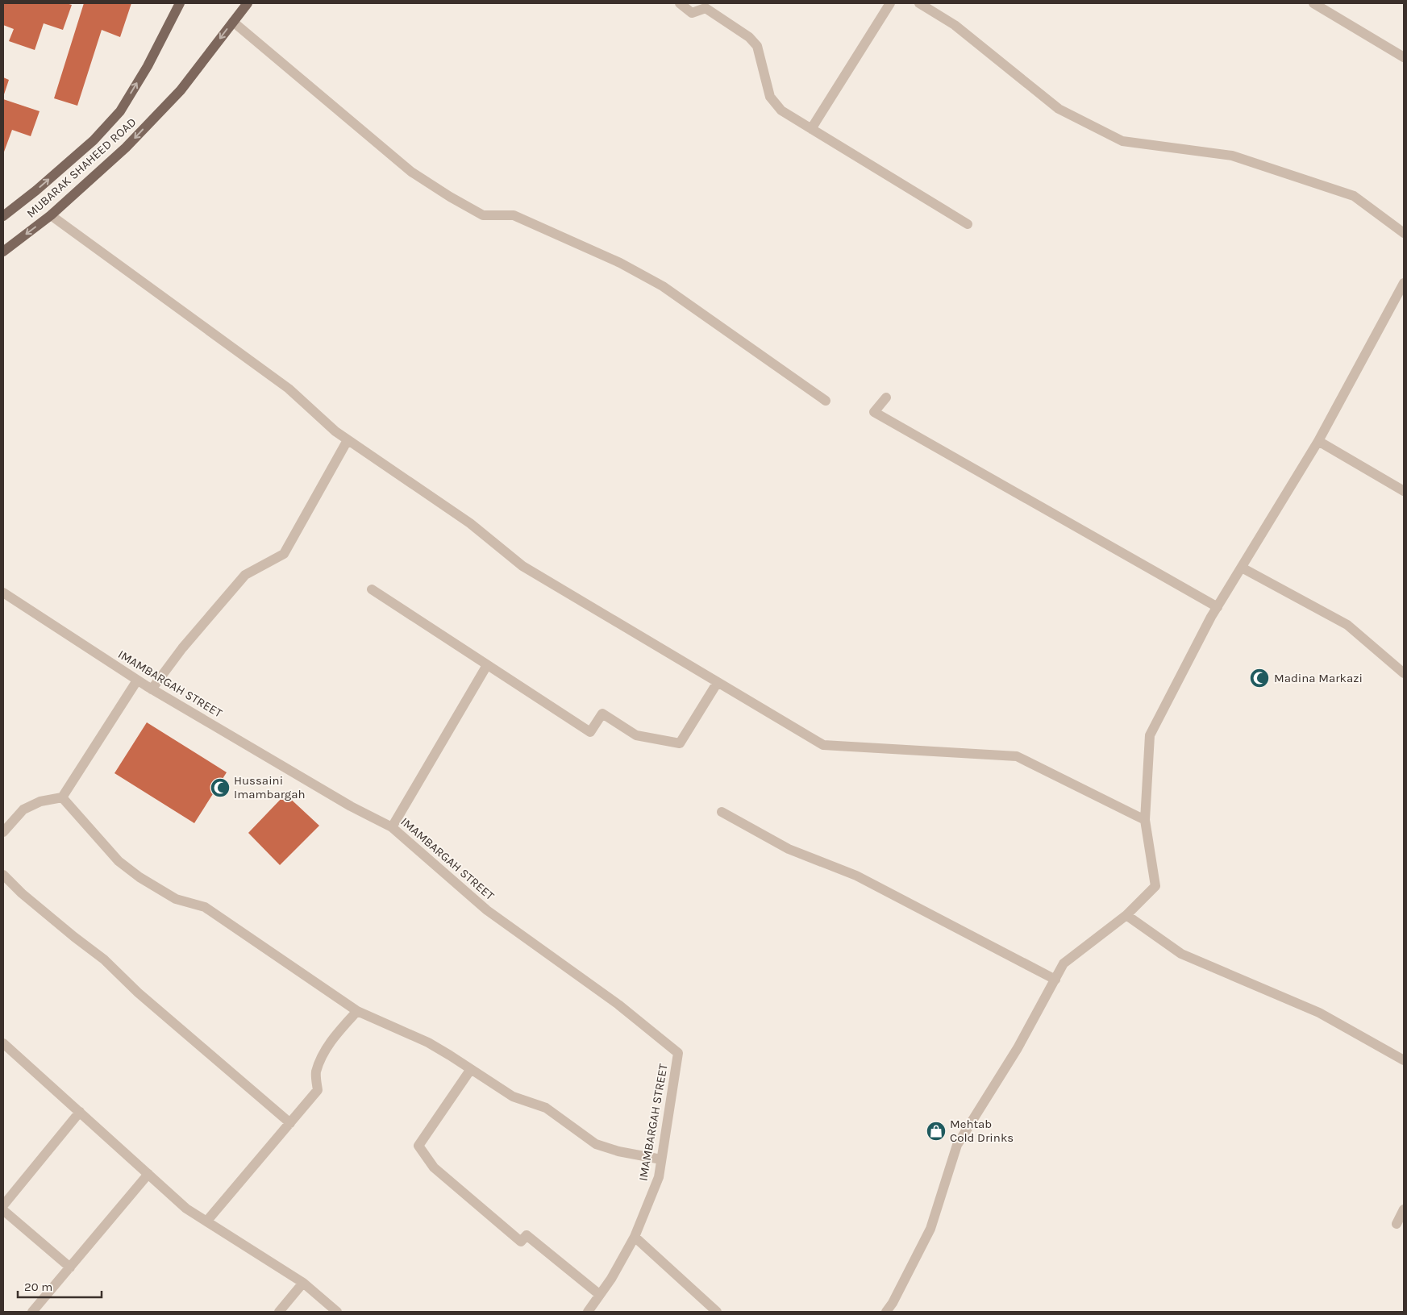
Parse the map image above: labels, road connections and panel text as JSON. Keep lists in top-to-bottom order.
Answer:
{
  "streets": {
    "main road": ["MUBARAK SHAHEED ROAD"],
    "street": ["IMAMBARGAH STREET"]
  },
  "places": {
    "mosque": ["Madina Markazi", "Hussaini Imambargah"],
    "shop": ["Mehtab Cold Drinks"]
  },
  "scale_bar": "20 m"
}
